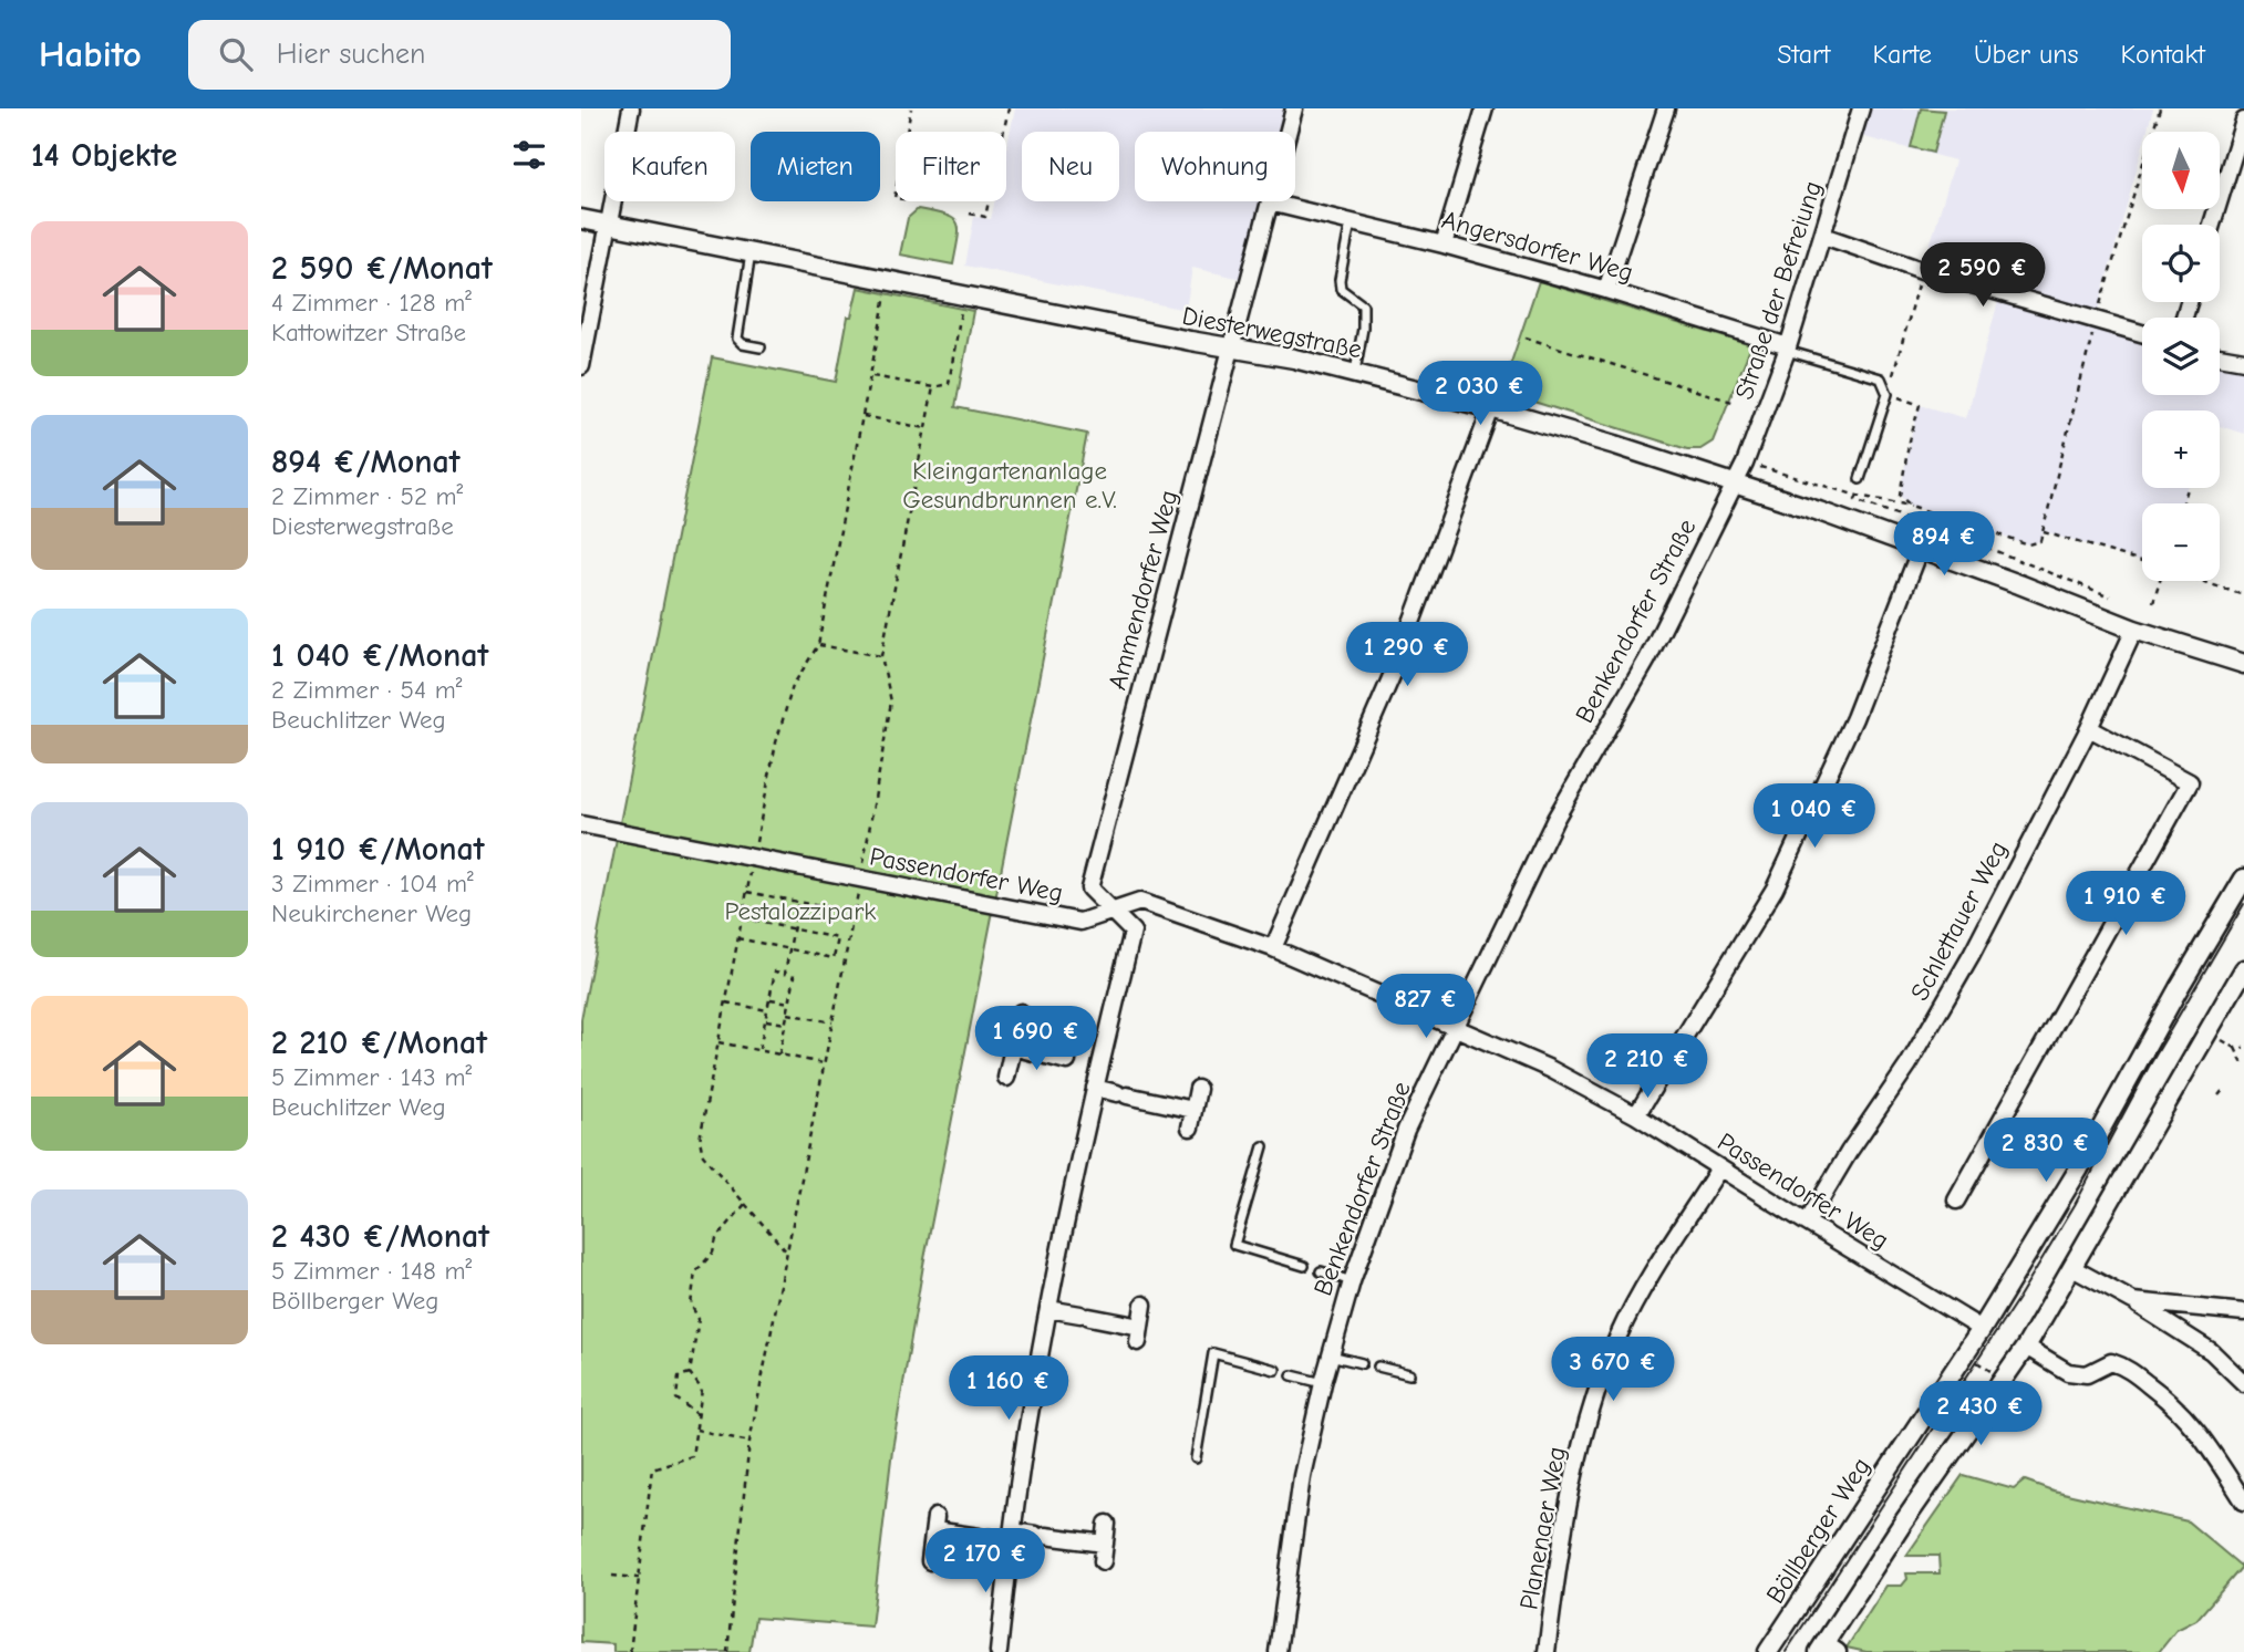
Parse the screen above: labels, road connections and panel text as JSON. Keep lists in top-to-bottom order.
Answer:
{
  "streets": {
    "street": [
      "Angersdorfer Weg",
      "Straße der Befreiung",
      "Diesterwegstraße",
      "Ammendorfer Weg",
      "Benkendorfer Straße",
      "Passendorfer Weg",
      "Schlettauer Weg",
      "Planenaer Weg",
      "Böllberger Weg"
    ]
  },
  "crossings": [
    ["Angersdorfer Weg", "Straße der Befreiung"],
    ["Angersdorfer Weg", "Ammendorfer Weg"],
    ["Straße der Befreiung", "Diesterwegstraße"],
    ["Straße der Befreiung", "Benkendorfer Straße"],
    ["Diesterwegstraße", "Ammendorfer Weg"],
    ["Diesterwegstraße", "Benkendorfer Straße"],
    ["Diesterwegstraße", "Schlettauer Weg"],
    ["Ammendorfer Weg", "Passendorfer Weg"],
    ["Benkendorfer Straße", "Passendorfer Weg"],
    ["Passendorfer Weg", "Schlettauer Weg"],
    ["Passendorfer Weg", "Planenaer Weg"],
    ["Passendorfer Weg", "Böllberger Weg"]
  ],
  "parks": ["Kleingartenanlage Gesundbrunnen e.V.", "Pestalozzipark"],
  "north": "bottom",
  "page": {
    "header": "Habito",
    "search": "Hier suchen",
    "nav": [
      "Start",
      "Karte",
      "Über uns",
      "Kontakt"
    ],
    "heading": "14 Objekte",
    "map_buttons": ["+", "−"],
    "chip": [
      "Kaufen",
      "Mieten",
      "Filter",
      "Neu",
      "Wohnung"
    ],
    "list": [
      {
        "name": "2 590 €/Monat",
        "note": "4 Zimmer · 128 m² · Kattowitzer Straße"
      },
      {
        "name": "894 €/Monat",
        "note": "2 Zimmer · 52 m² · Diesterwegstraße"
      },
      {
        "name": "1 040 €/Monat",
        "note": "2 Zimmer · 54 m² · Beuchlitzer Weg"
      },
      {
        "name": "1 910 €/Monat",
        "note": "3 Zimmer · 104 m² · Neukirchener Weg"
      },
      {
        "name": "2 210 €/Monat",
        "note": "5 Zimmer · 143 m² · Beuchlitzer Weg"
      },
      {
        "name": "2 430 €/Monat",
        "note": "5 Zimmer · 148 m² · Böllberger Weg"
      }
    ],
    "price": [
      "2 590 €",
      "2 030 €",
      "894 €",
      "1 290 €",
      "1 040 €",
      "1 910 €",
      "827 €",
      "1 690 €",
      "2 210 €",
      "2 830 €",
      "3 670 €",
      "1 160 €",
      "2 430 €",
      "2 170 €"
    ]
  }
}
